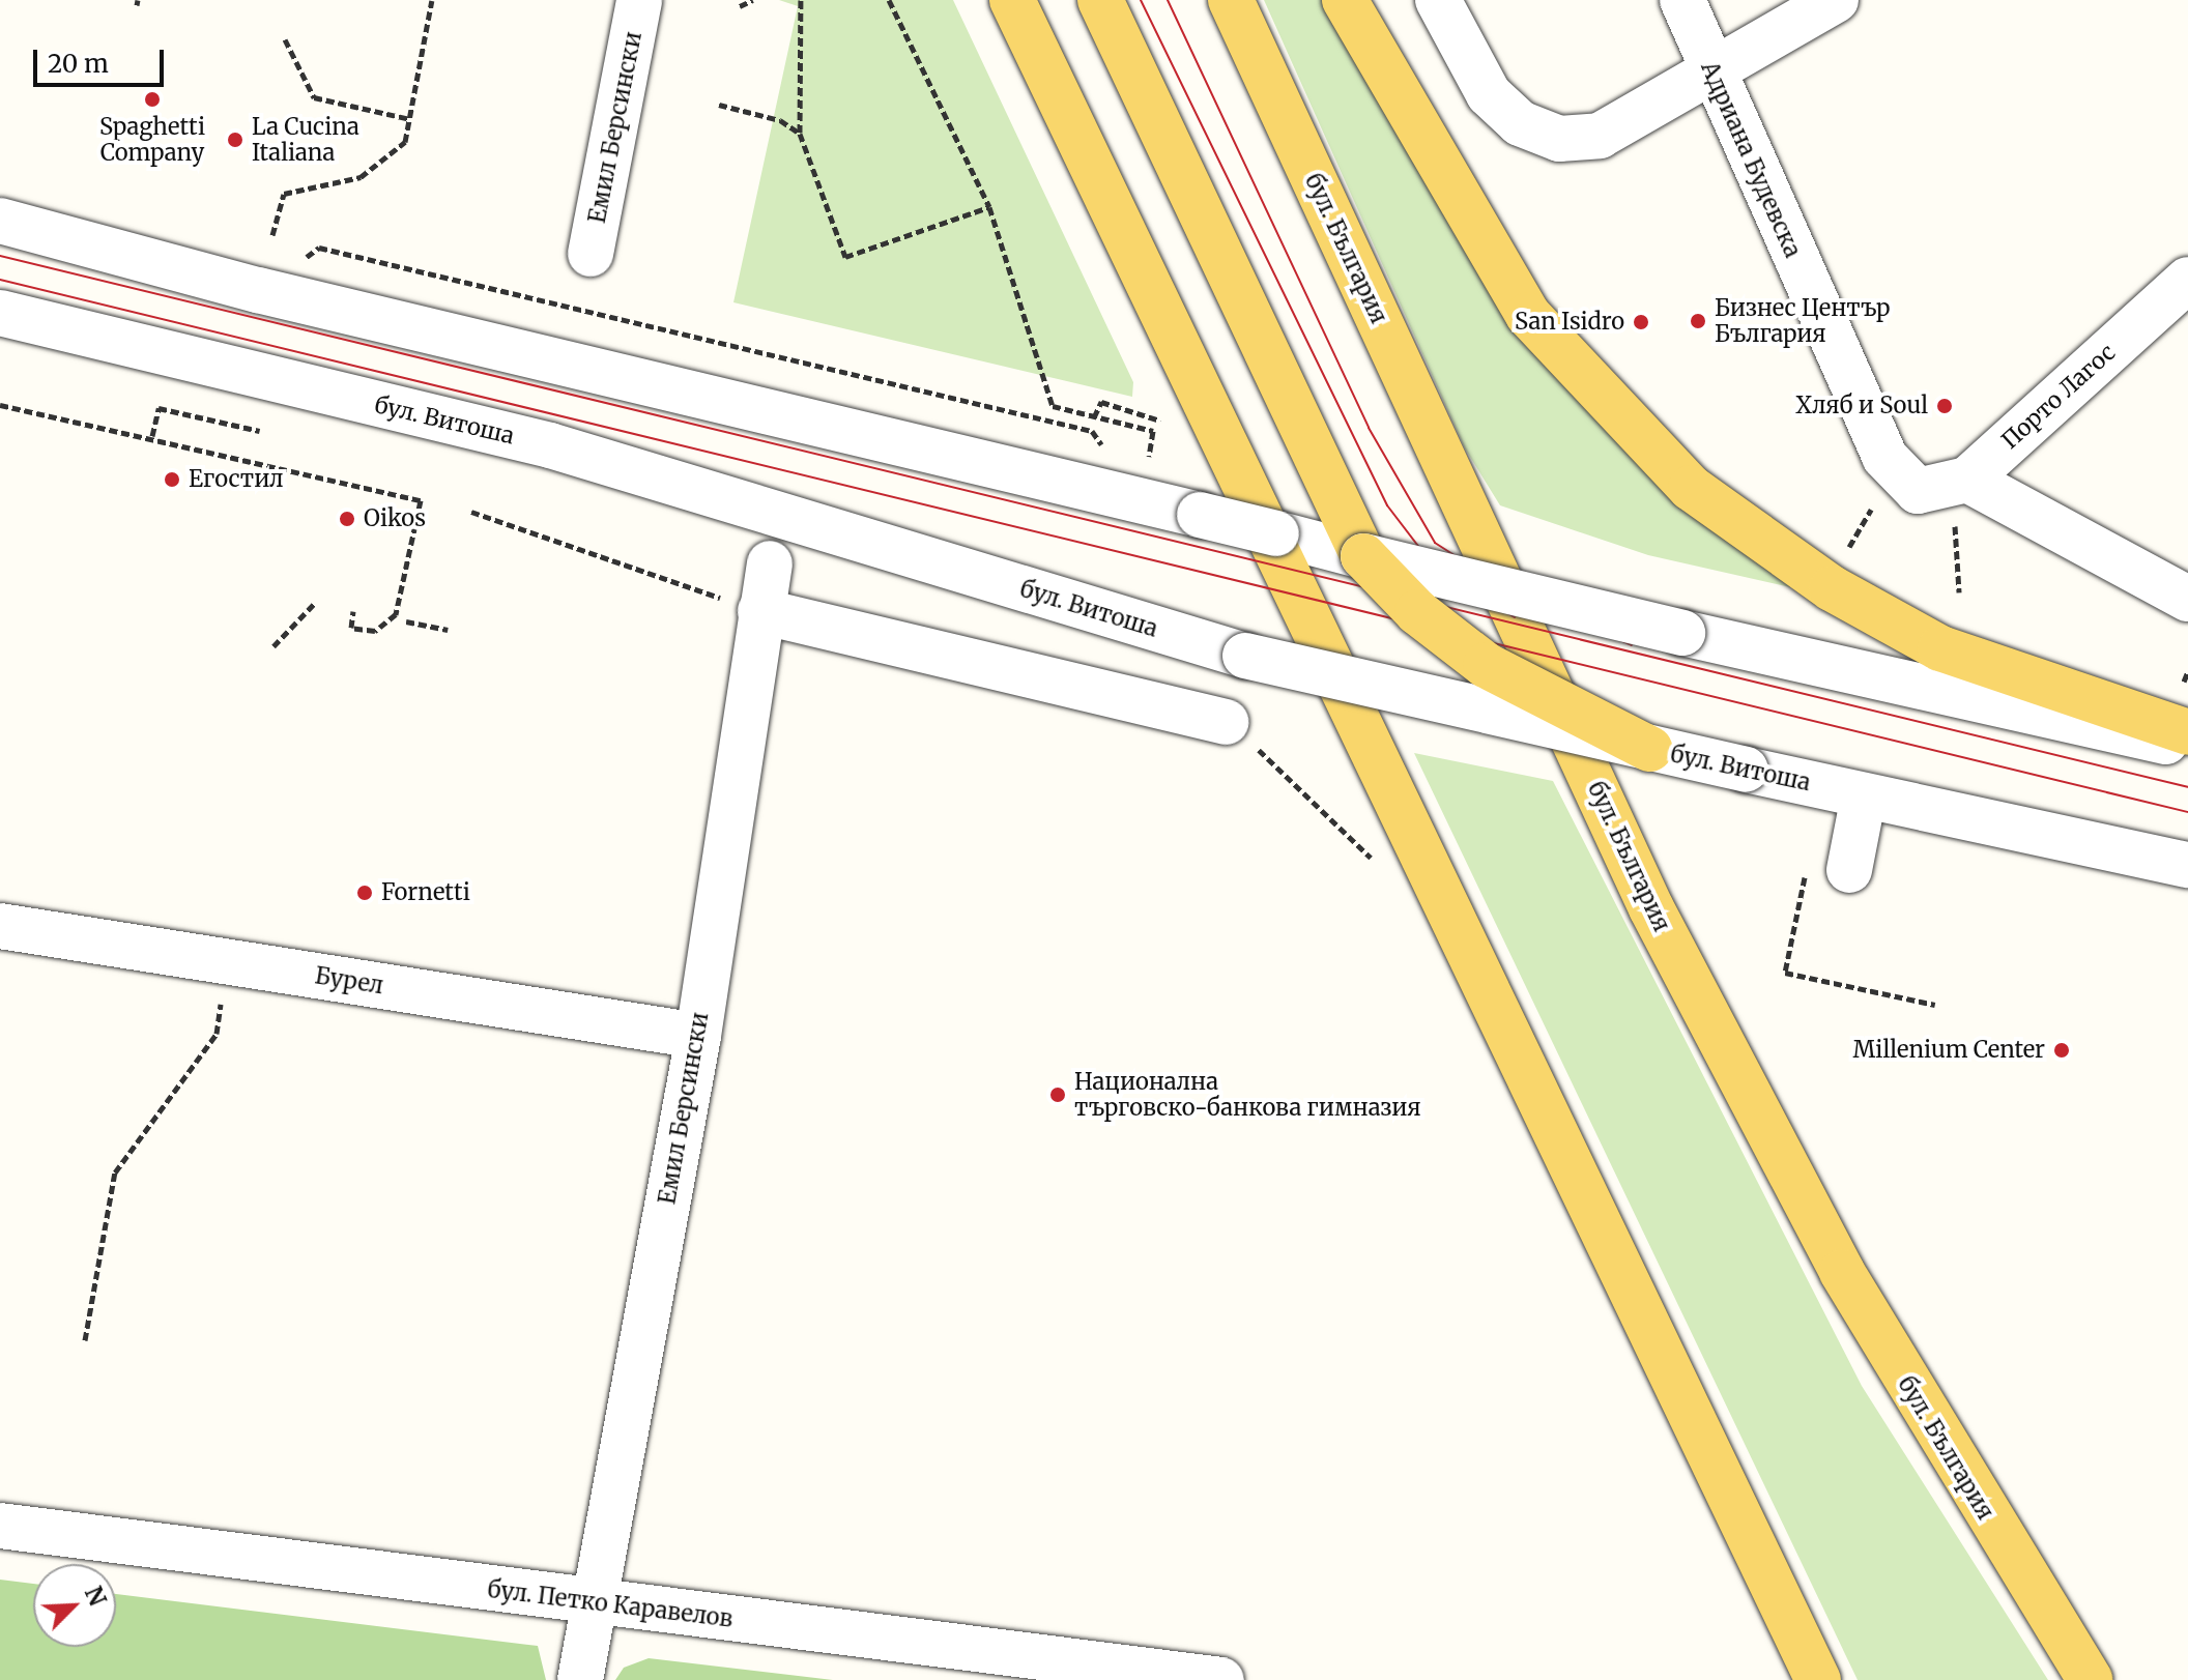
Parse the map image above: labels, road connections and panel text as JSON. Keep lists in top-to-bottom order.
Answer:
{
  "streets": {
    "main road": ["бул. България"],
    "street": [
      "Емил Берсински",
      "Адриана Будевска",
      "Порто Лагос",
      "бул. Витоша",
      "Бурел",
      "бул. Петко Каравелов"
    ]
  },
  "crossings": [
    ["Емил Берсински", "Бурел"],
    ["Емил Берсински", "бул. Петко Каравелов"],
    ["Адриана Будевска", "Порто Лагос"]
  ],
  "places": [
    "Spaghetti Company",
    "La Cucina Italiana",
    "Бизнес Център България",
    "San Isidro",
    "Хляб и Soul",
    "Егостил",
    "Oikos",
    "Fornetti",
    "Millenium Center",
    "Национална търговско-банкова гимназия"
  ],
  "scale_bar": "20 m",
  "north": "top right"
}
